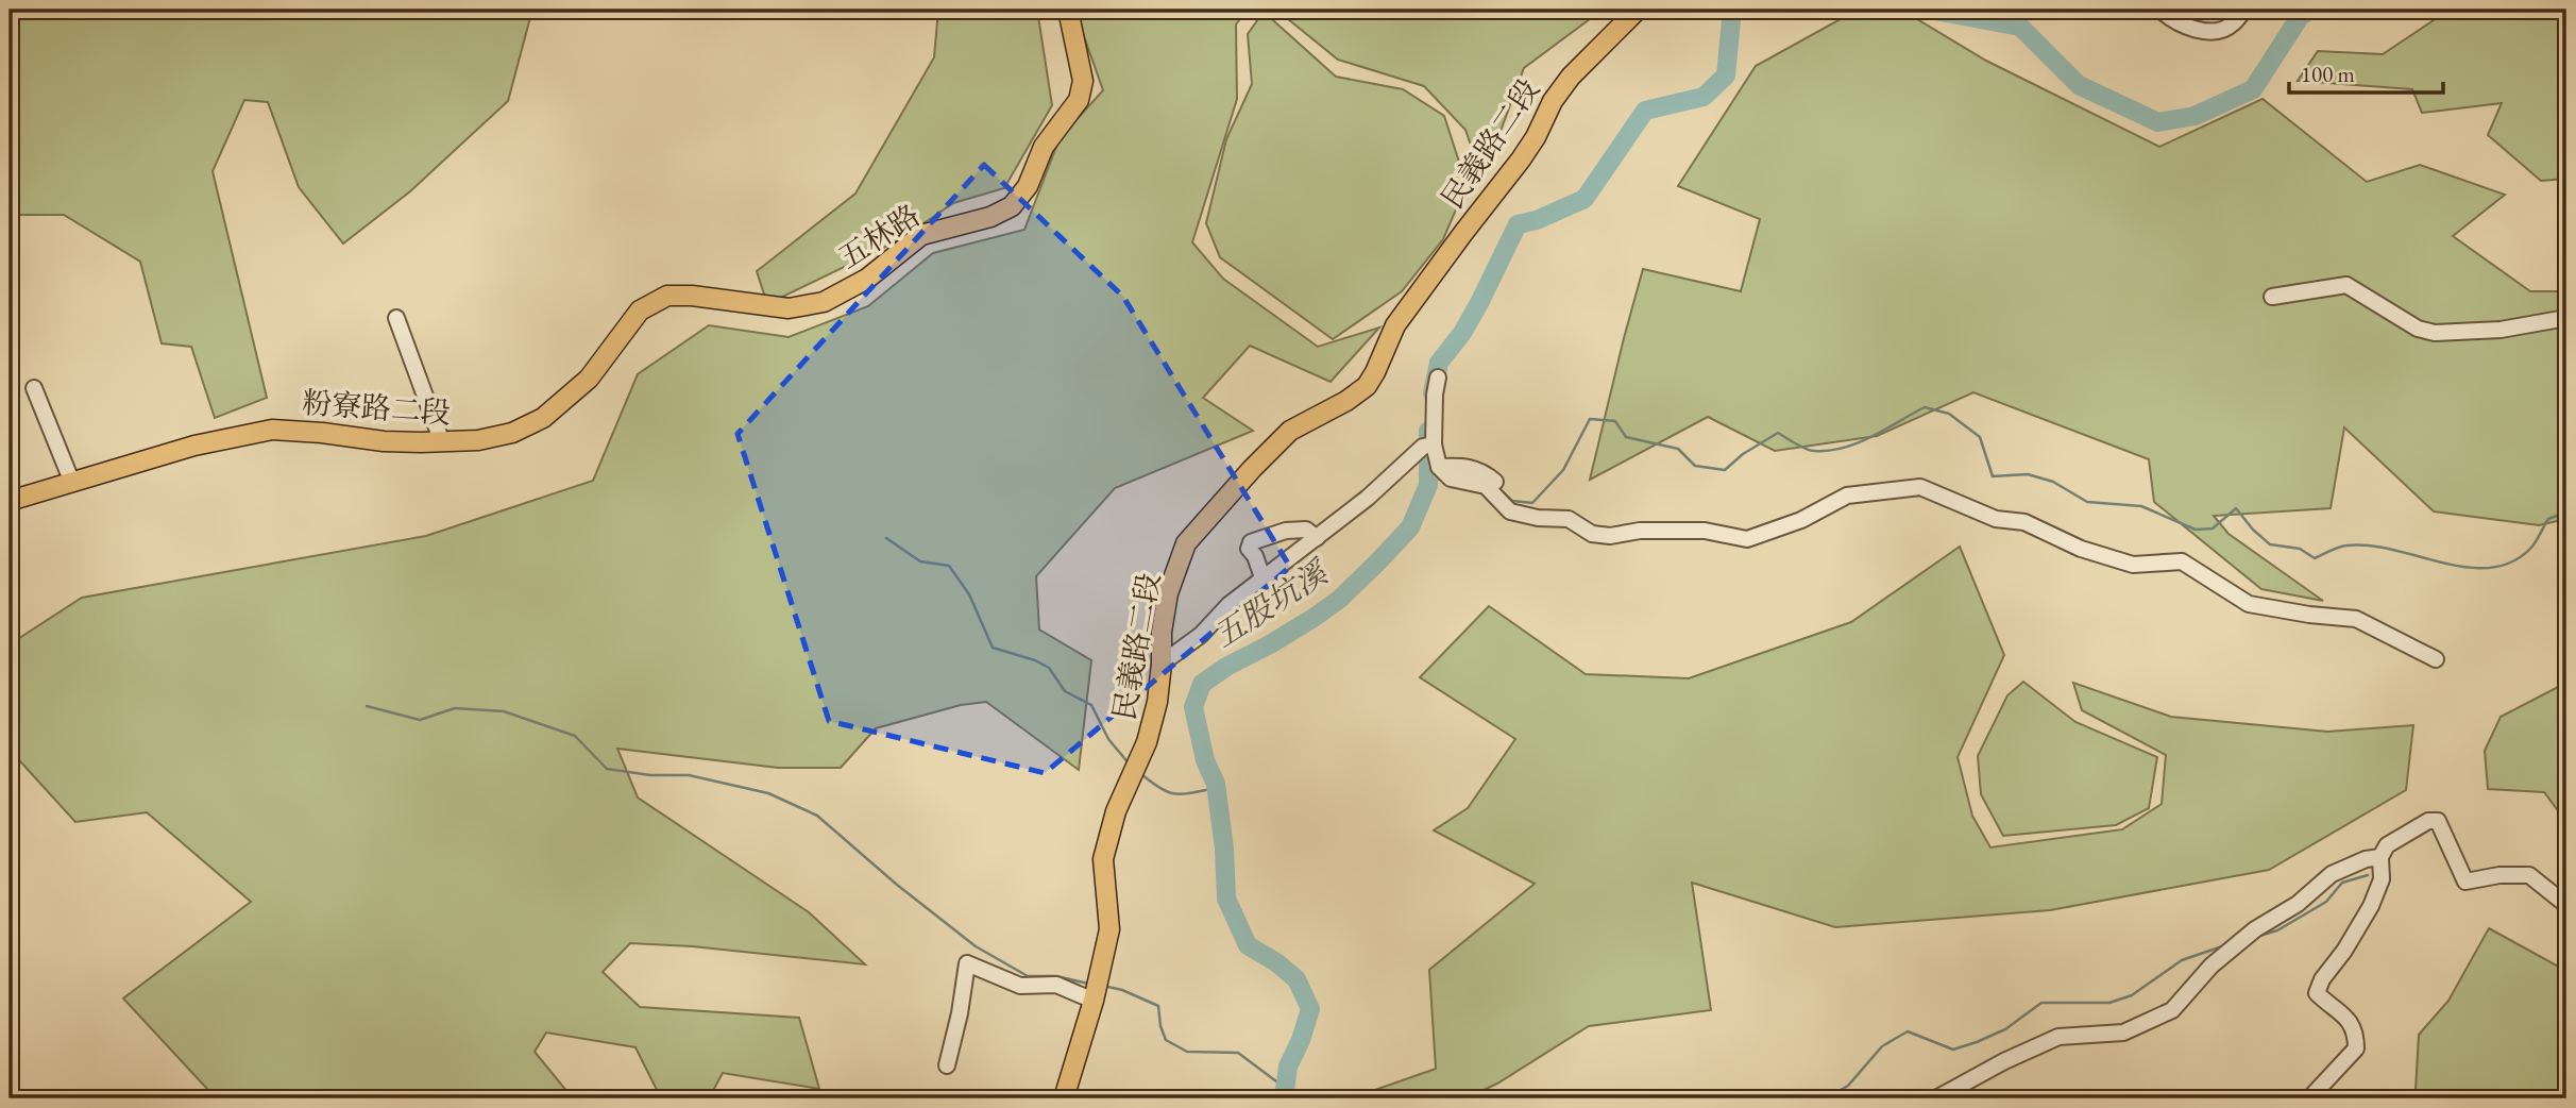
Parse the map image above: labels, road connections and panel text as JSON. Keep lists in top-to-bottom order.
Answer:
{
  "streets": {
    "main road": ["民義路二段", "五林路", "粉寮路二段"]
  },
  "crossings": [
    ["五林路", "粉寮路二段"]
  ],
  "water": ["五股坑溪"],
  "scale_bar": "100 m"
}
